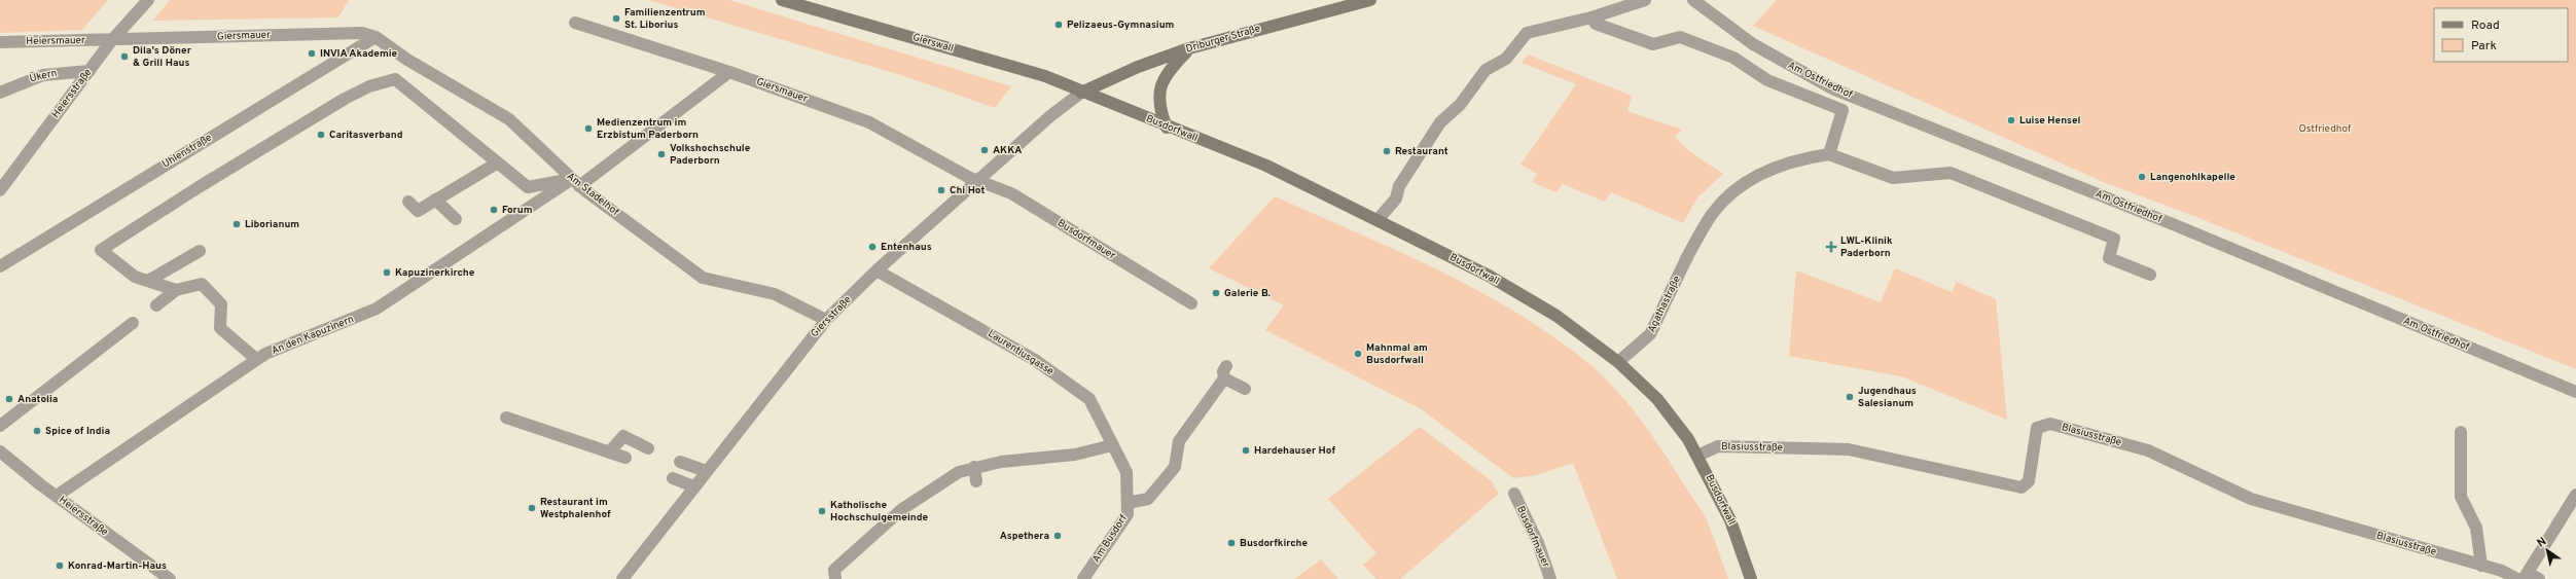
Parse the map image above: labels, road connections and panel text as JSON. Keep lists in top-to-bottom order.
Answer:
{
  "streets": {
    "main road": ["Driburger Straße", "Gierswall", "Busdorfwall"],
    "street": [
      "Giersmauer",
      "Heiersmauer",
      "Ükern",
      "Am Ostfriedhof",
      "Heiersstraße",
      "Uhlenstraße",
      "Am Stadelhof",
      "Busdorfmauer",
      "Agathastraße",
      "Giersstraße",
      "An den Kapuzinern",
      "Laurentiusgasse",
      "Blasiusstraße",
      "Am Busdorf"
    ]
  },
  "crossings": [
    ["Giersmauer", "Heiersmauer"],
    ["Giersmauer", "Heiersstraße"],
    ["Giersmauer", "Uhlenstraße"],
    ["Giersmauer", "Am Stadelhof"],
    ["Giersmauer", "Busdorfmauer"],
    ["Giersmauer", "Giersstraße"],
    ["Giersmauer", "An den Kapuzinern"],
    ["Driburger Straße", "Gierswall"],
    ["Driburger Straße", "Busdorfwall"],
    ["Driburger Straße", "Giersstraße"],
    ["Heiersmauer", "Heiersstraße"],
    ["Gierswall", "Busdorfwall"],
    ["Gierswall", "Giersstraße"],
    ["Ükern", "Heiersstraße"],
    ["Heiersstraße", "An den Kapuzinern"],
    ["Busdorfwall", "Agathastraße"],
    ["Busdorfwall", "Giersstraße"],
    ["Busdorfwall", "Blasiusstraße"],
    ["Uhlenstraße", "Am Stadelhof"],
    ["Am Stadelhof", "Giersstraße"],
    ["Am Stadelhof", "An den Kapuzinern"],
    ["Busdorfmauer", "Giersstraße"],
    ["Giersstraße", "Laurentiusgasse"],
    ["Laurentiusgasse", "Am Busdorf"]
  ],
  "parks": ["Ostfriedhof"],
  "places": {
    "other": [
      "Familienzentrum St. Liborius",
      "Pelizaeus-Gymnasium",
      "INVIA Akademie",
      "Dila's Döner & Grill Haus",
      "Luise Hensel",
      "Medienzentrum im Erzbistum Paderborn",
      "Caritasverband",
      "AKKA",
      "Restaurant",
      "Volkshochschule Paderborn",
      "Langenohlkapelle",
      "Chi Hot",
      "Forum",
      "Liborianum",
      "Entenhaus",
      "Kapuzinerkirche",
      "Galerie B.",
      "Mahnmal am Busdorfwall",
      "Jugendhaus Salesianum",
      "Anatolia",
      "Spice of India",
      "Hardehauser Hof",
      "Restaurant im Westphalenhof",
      "Katholische Hochschulgemeinde",
      "Aspethera",
      "Busdorfkirche",
      "Konrad-Martin-Haus"
    ],
    "health": ["LWL-Klinik Paderborn"]
  },
  "legend": ["Road", "Park"],
  "north": "top left"
}
